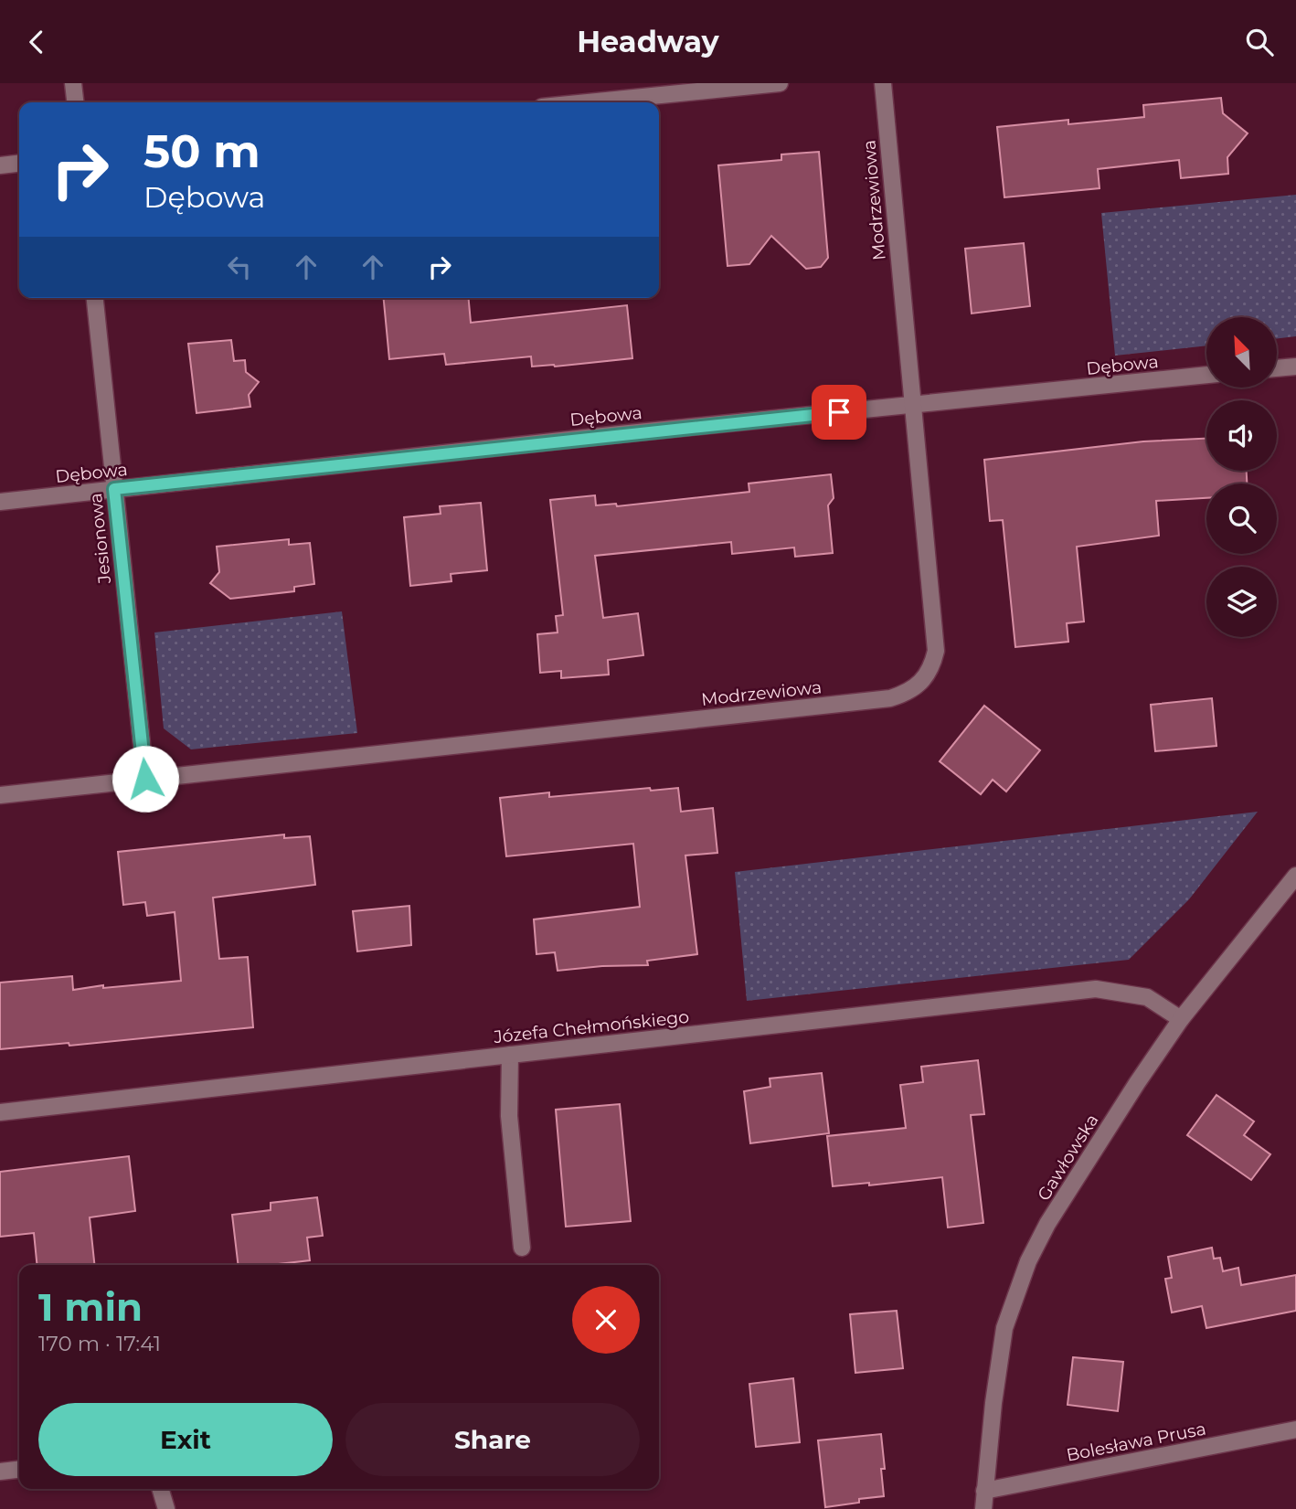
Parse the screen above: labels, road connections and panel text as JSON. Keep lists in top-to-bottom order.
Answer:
{
  "streets": {
    "street": [
      "Modrzewiowa",
      "Dębowa",
      "Jesionowa",
      "Józefa Chełmońskiego",
      "Gawłowska",
      "Bolesława Prusa"
    ]
  },
  "crossings": [
    ["Modrzewiowa", "Dębowa"],
    ["Modrzewiowa", "Jesionowa"],
    ["Dębowa", "Jesionowa"],
    ["Józefa Chełmońskiego", "Gawłowska"],
    ["Gawłowska", "Bolesława Prusa"]
  ],
  "north": "top left",
  "page": {
    "header": "Headway",
    "turn": ["50 m", "Dębowa"],
    "heading": ["1 min", "170 m · 17:41"],
    "buttons": ["Exit", "Share"]
  }
}
